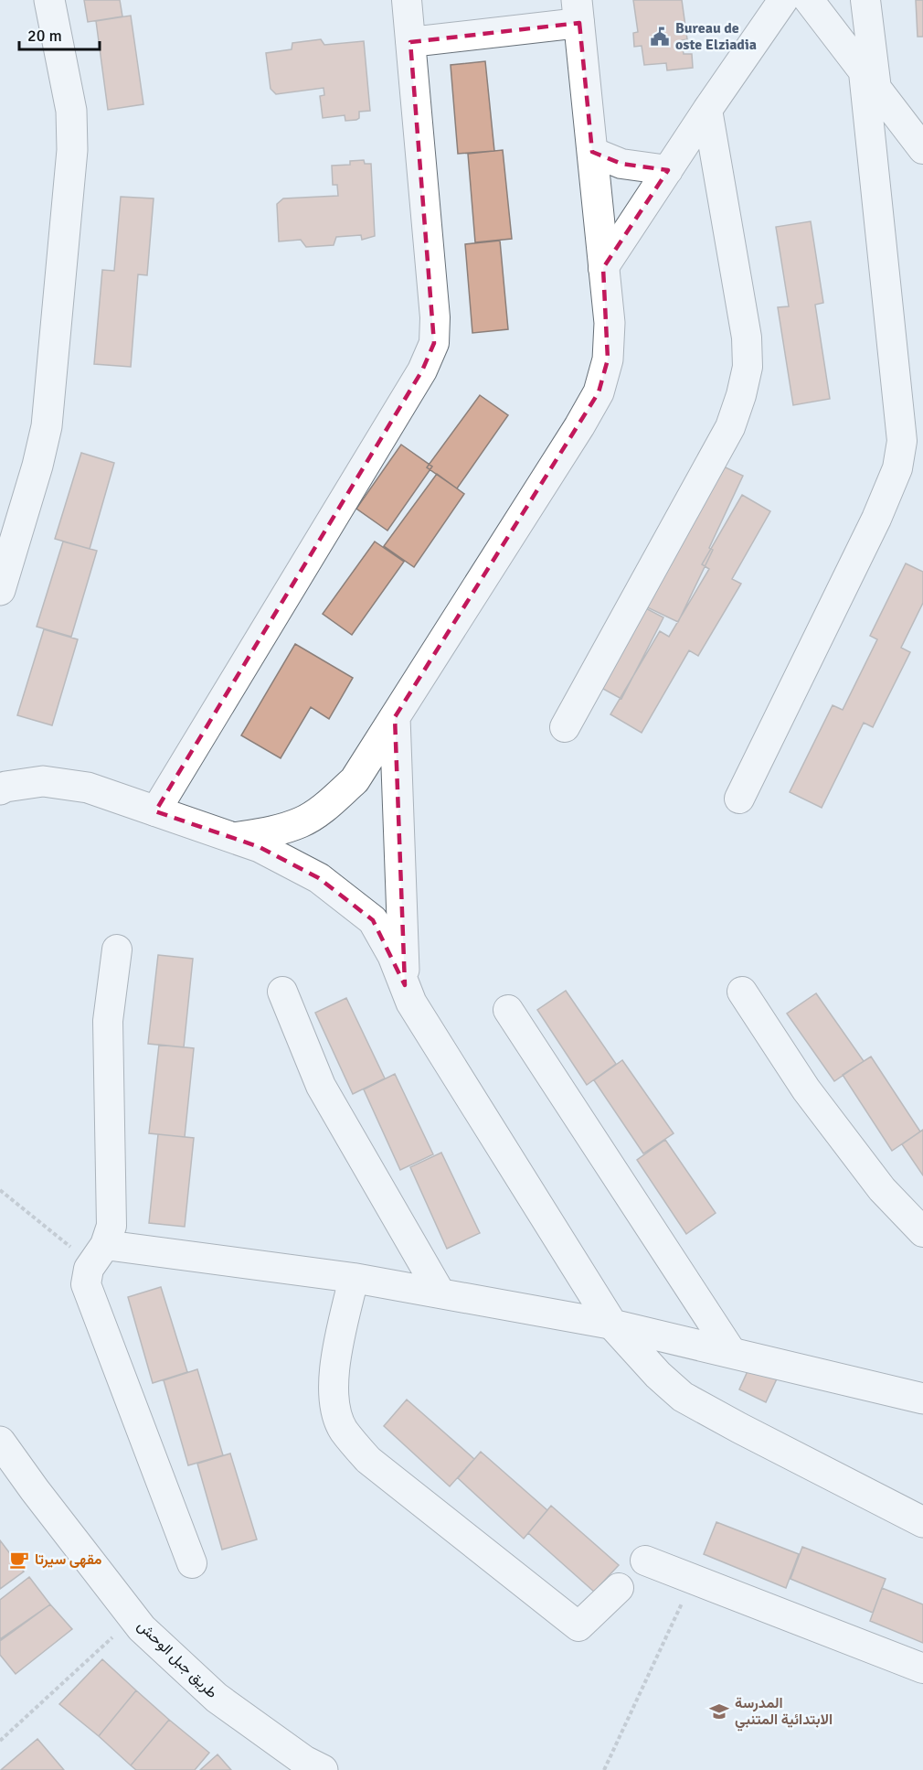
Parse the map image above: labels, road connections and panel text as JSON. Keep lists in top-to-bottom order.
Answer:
{
  "streets": {
    "main road": ["طريق جبل الوحش"]
  },
  "places": {
    "public building": ["Bureau de oste Elziadia"],
    "cafe": ["مقهى سيرتا"],
    "school or university": ["المدرسة الابتدائية المتنبي"]
  },
  "scale_bar": "20 m"
}
